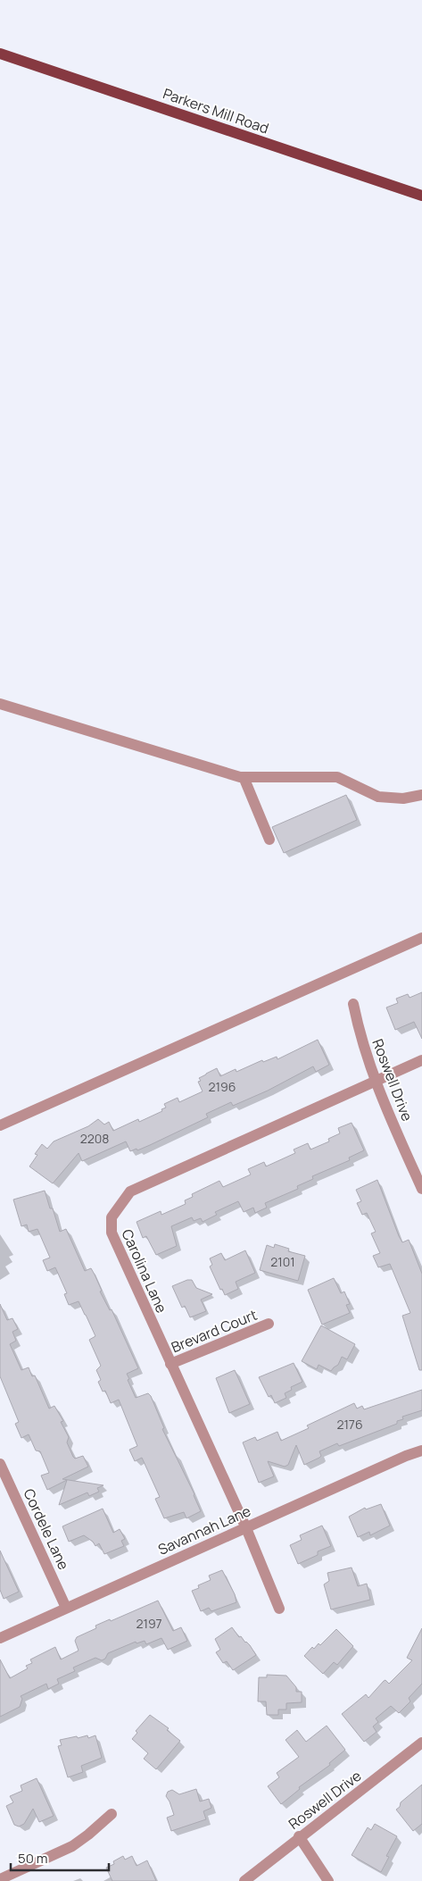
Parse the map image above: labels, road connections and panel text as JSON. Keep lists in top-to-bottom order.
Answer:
{
  "streets": {
    "main road": ["Parkers Mill Road"],
    "street": [
      "Roswell Drive",
      "Carolina Lane",
      "Brevard Court",
      "Cordele Lane",
      "Savannah Lane"
    ]
  },
  "crossings": [
    ["Roswell Drive", "Carolina Lane"],
    ["Carolina Lane", "Brevard Court"],
    ["Carolina Lane", "Savannah Lane"],
    ["Cordele Lane", "Savannah Lane"]
  ],
  "house_numbers": [
    "2196",
    "2208",
    "2101",
    "2176",
    "2197"
  ],
  "scale_bar": "50 m"
}
